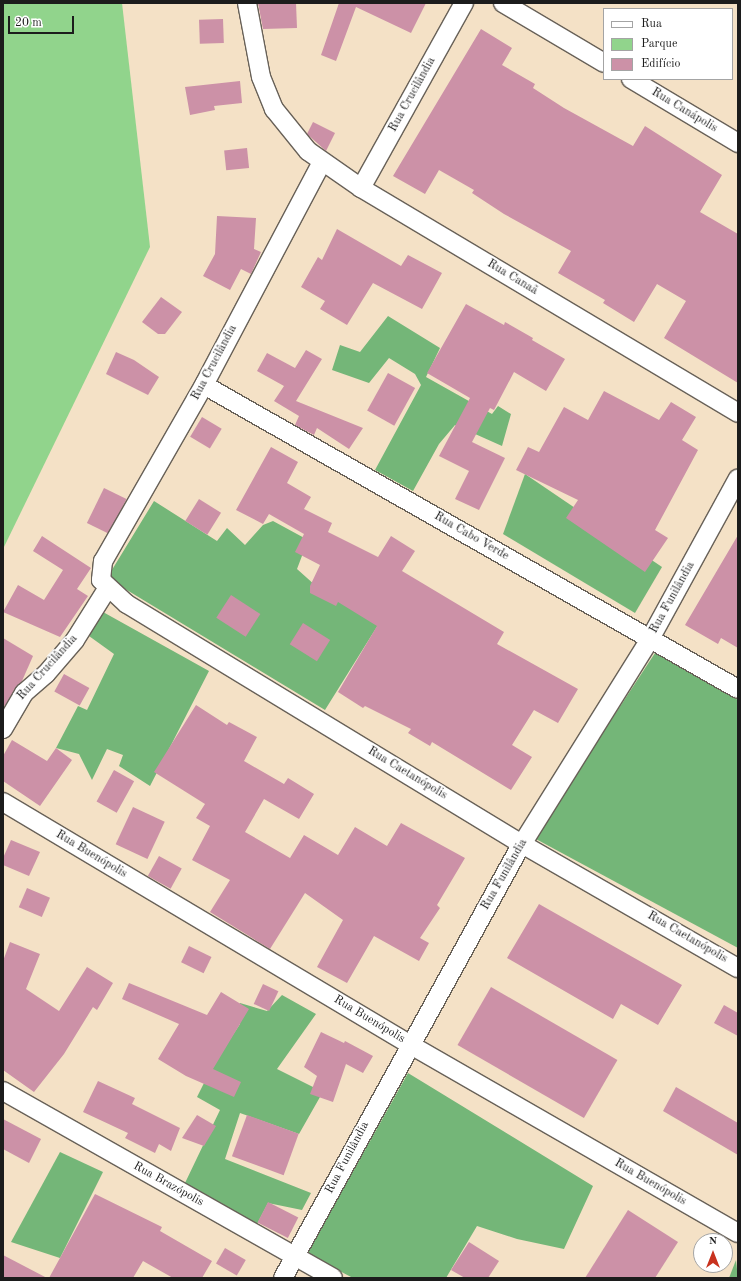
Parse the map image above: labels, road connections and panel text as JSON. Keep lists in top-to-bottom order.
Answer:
{
  "streets": {
    "street": [
      "Rua Crucilândia",
      "Rua Canápolis",
      "Rua Canaã",
      "Rua Cabo Verde",
      "Rua Funilândia",
      "Rua Caetanópolis",
      "Rua Buenópolis",
      "Rua Brazópolis"
    ]
  },
  "crossings": [
    ["Rua Crucilândia", "Rua Canaã"],
    ["Rua Crucilândia", "Rua Cabo Verde"],
    ["Rua Crucilândia", "Rua Caetanópolis"],
    ["Rua Cabo Verde", "Rua Funilândia"],
    ["Rua Funilândia", "Rua Caetanópolis"],
    ["Rua Funilândia", "Rua Buenópolis"],
    ["Rua Funilândia", "Rua Brazópolis"]
  ],
  "legend": ["Rua", "Parque", "Edifício"],
  "scale_bar": "20 m",
  "north": "top"
}
